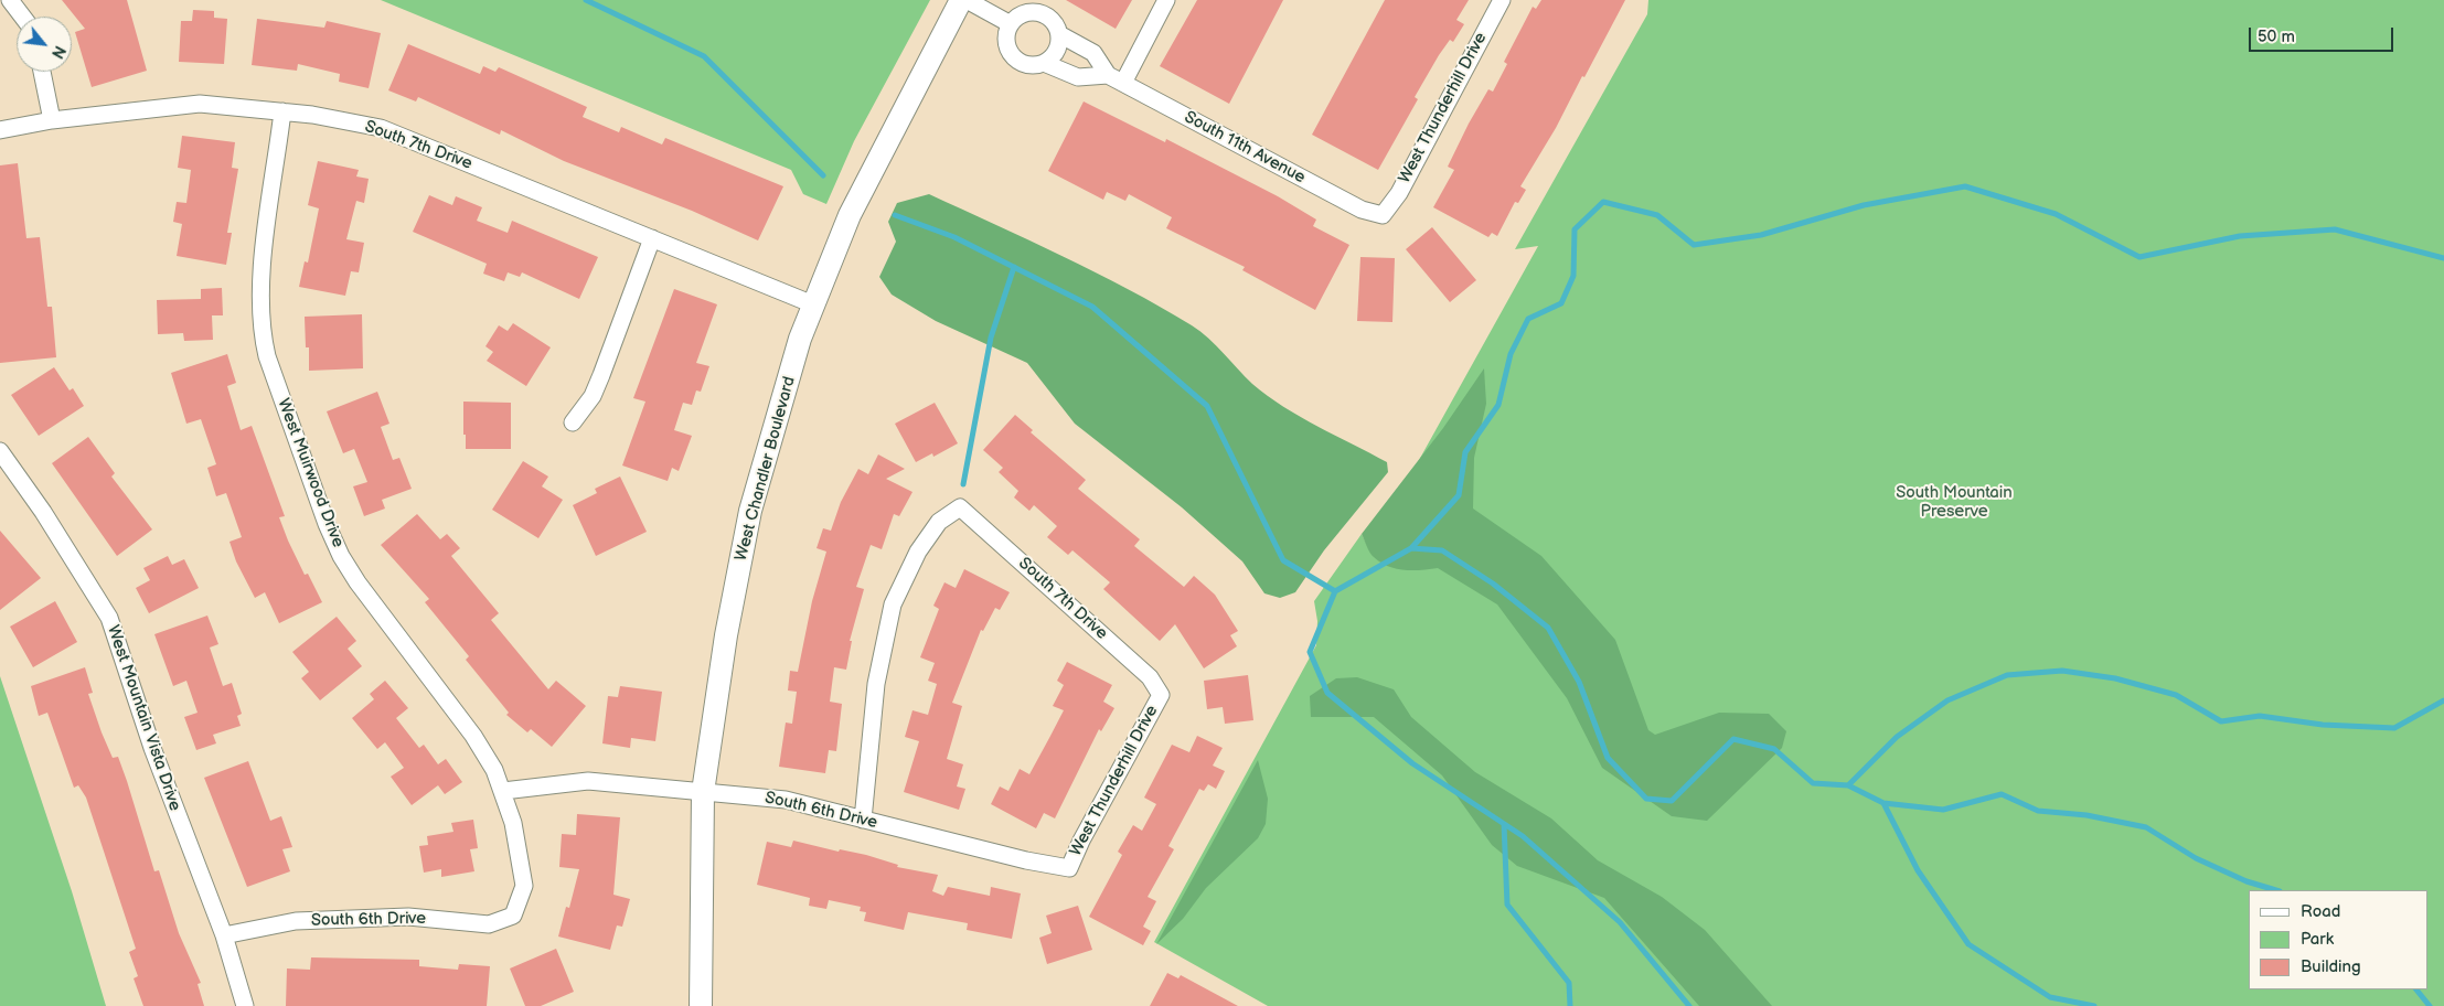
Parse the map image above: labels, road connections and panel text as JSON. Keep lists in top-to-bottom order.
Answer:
{
  "streets": {
    "main road": ["West Chandler Boulevard"],
    "street": [
      "West Thunderhill Drive",
      "South 7th Drive",
      "South 11th Avenue",
      "West Muirwood Drive",
      "West Mountain Vista Drive",
      "South 6th Drive"
    ]
  },
  "crossings": [
    ["West Thunderhill Drive", "South 7th Drive"],
    ["West Thunderhill Drive", "South 11th Avenue"],
    ["West Thunderhill Drive", "South 6th Drive"],
    ["South 7th Drive", "West Chandler Boulevard"],
    ["South 7th Drive", "West Muirwood Drive"],
    ["South 7th Drive", "South 6th Drive"],
    ["West Chandler Boulevard", "South 6th Drive"],
    ["West Muirwood Drive", "South 6th Drive"],
    ["West Mountain Vista Drive", "South 6th Drive"]
  ],
  "parks": ["South Mountain Preserve"],
  "legend": ["Road", "Park", "Building"],
  "scale_bar": "50 m",
  "north": "bottom right"
}
